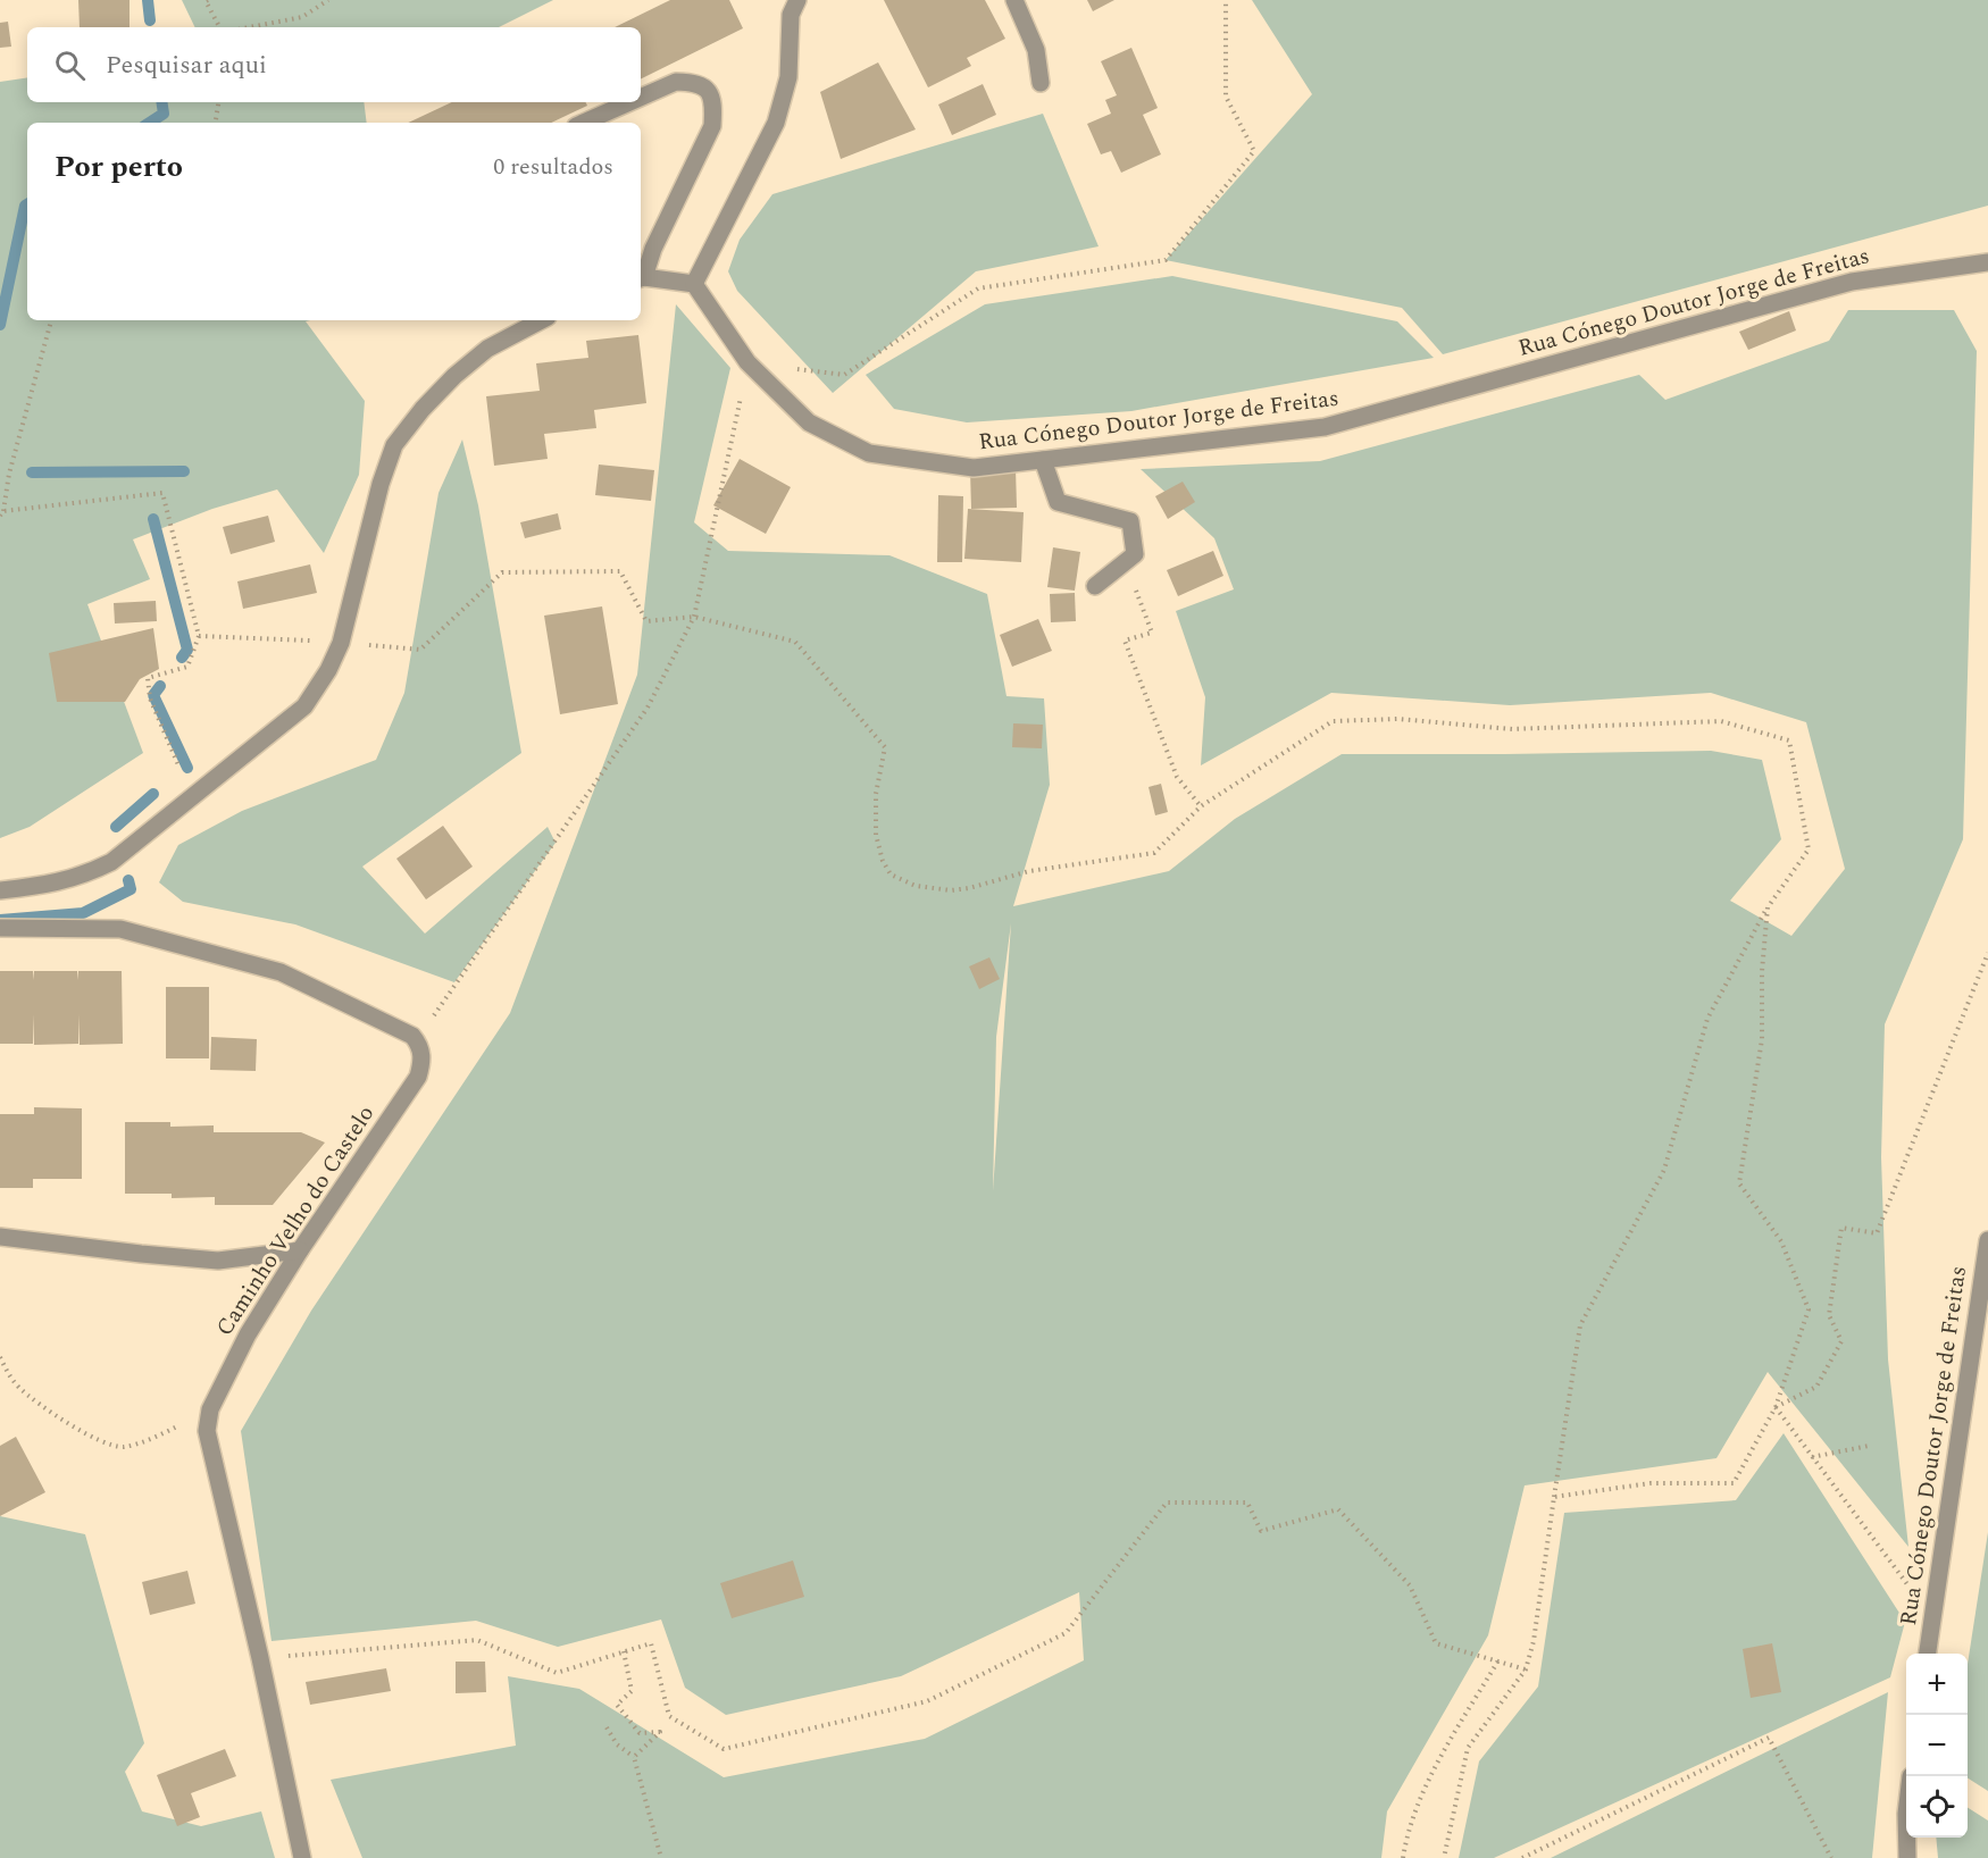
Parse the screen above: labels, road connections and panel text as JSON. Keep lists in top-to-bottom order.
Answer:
{
  "streets": {
    "street": ["Rua Cónego Doutor Jorge de Freitas", "Caminho Velho do Castelo"]
  },
  "page": {
    "search": "Pesquisar aqui",
    "heading": ["Por perto", "0 resultados"],
    "map_buttons": ["+", "−"]
  }
}
